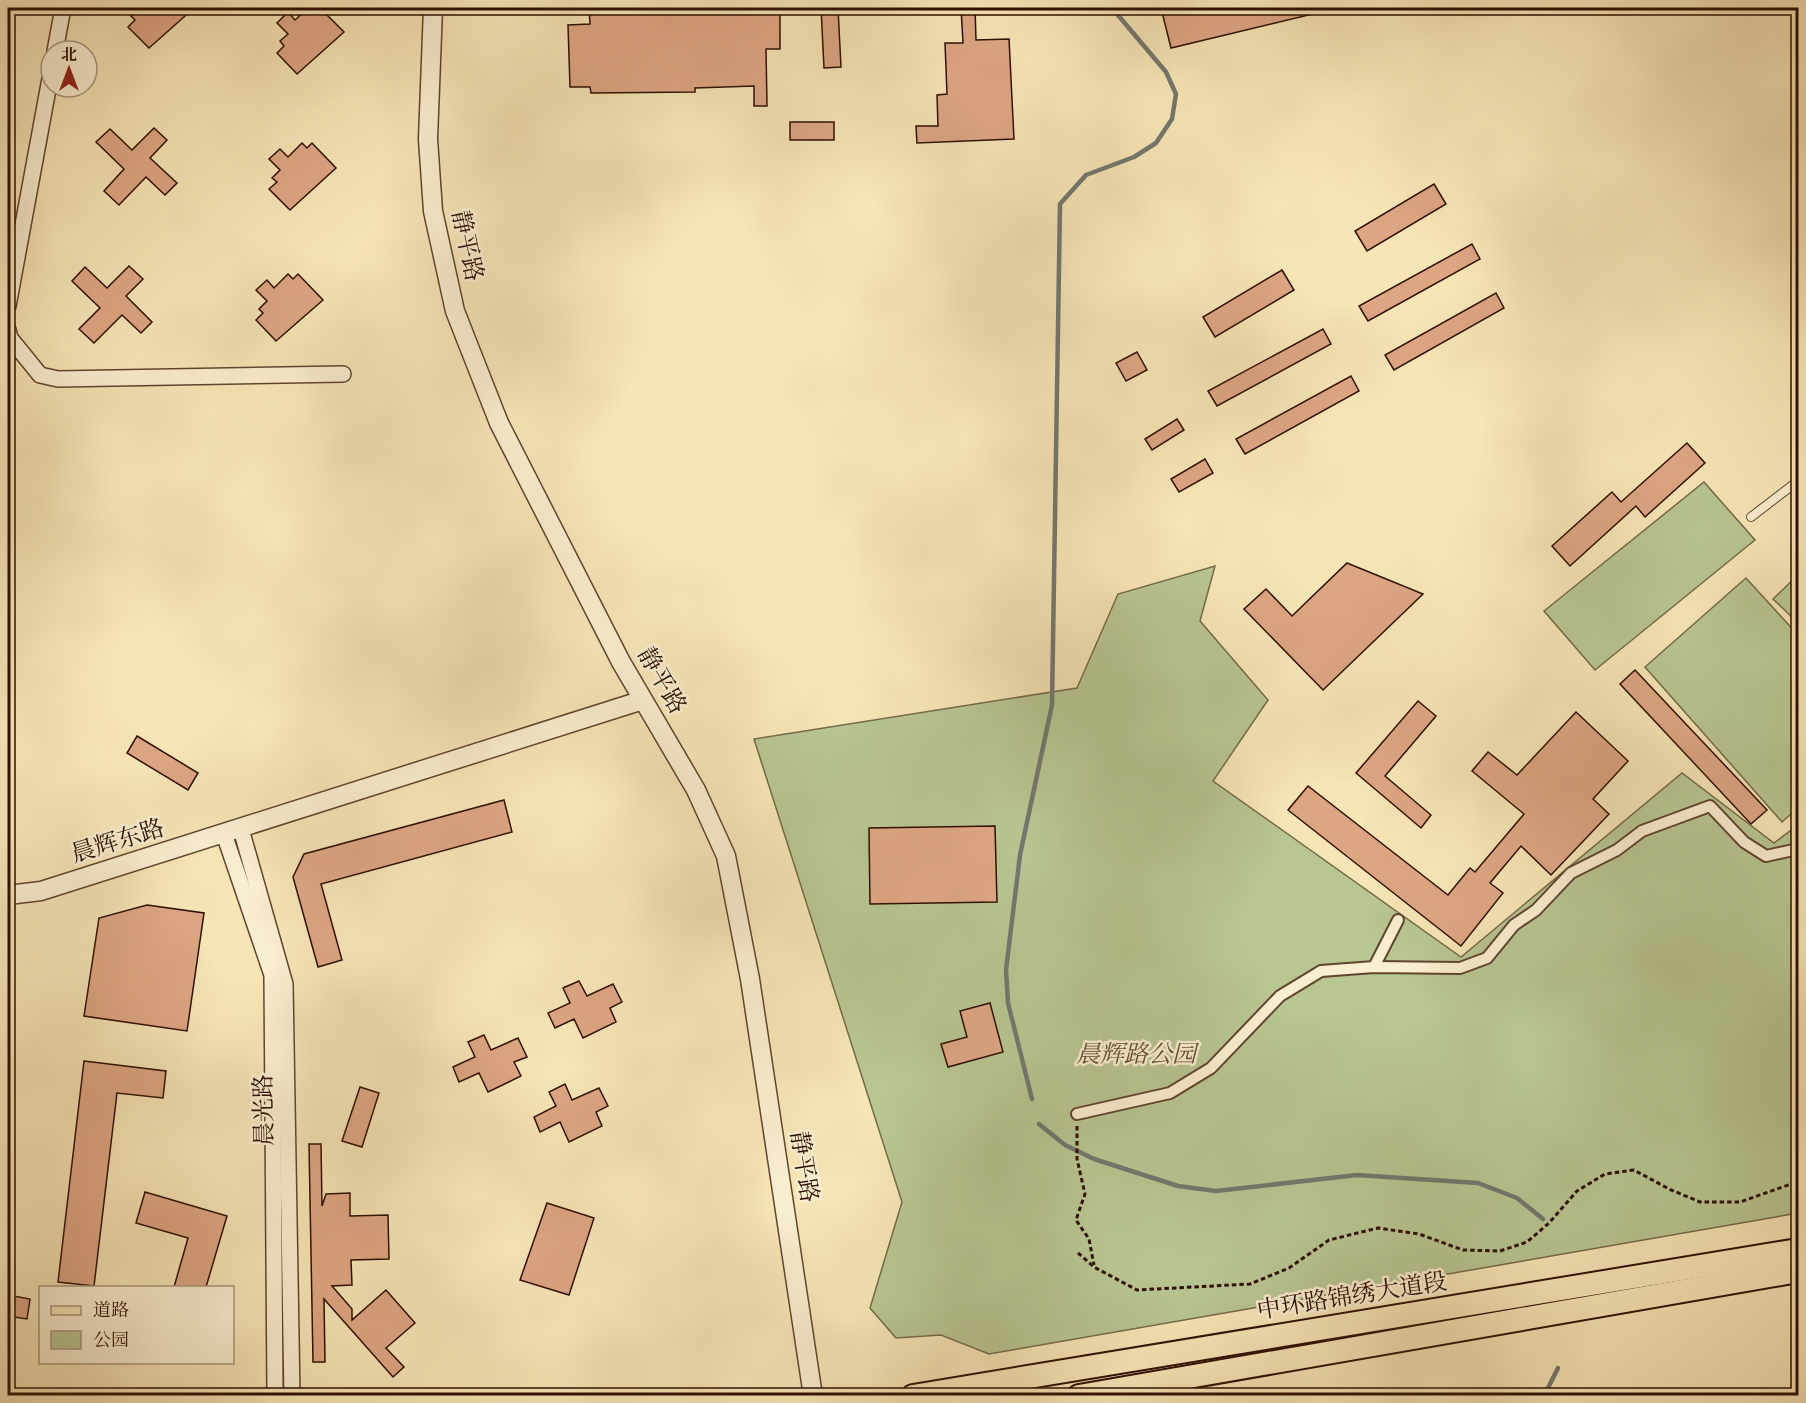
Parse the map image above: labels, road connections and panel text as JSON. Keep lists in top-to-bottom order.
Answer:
{
  "streets": {
    "main road": ["中环路锦绣大道段"],
    "street": ["静平路", "晨辉东路", "晨光路"]
  },
  "crossings": [
    ["静平路", "晨辉东路"],
    ["晨辉东路", "晨光路"]
  ],
  "parks": ["晨辉路公园"],
  "legend": ["道路", "公园"],
  "north": "top"
}
